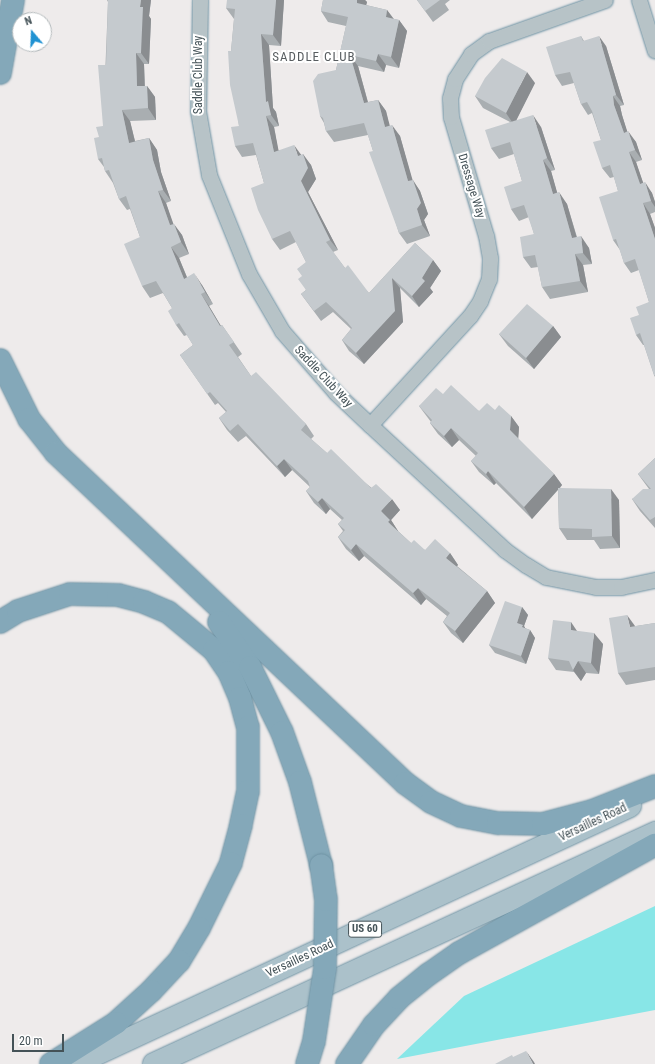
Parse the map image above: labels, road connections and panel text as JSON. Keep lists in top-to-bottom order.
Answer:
{
  "streets": {
    "main road": ["Versailles Road", "US 60"],
    "street": ["Saddle Club Way", "Dressage Way"]
  },
  "crossings": [
    ["Saddle Club Way", "Dressage Way"]
  ],
  "districts": ["SADDLE CLUB"],
  "scale_bar": "20 m",
  "north": "top"
}
